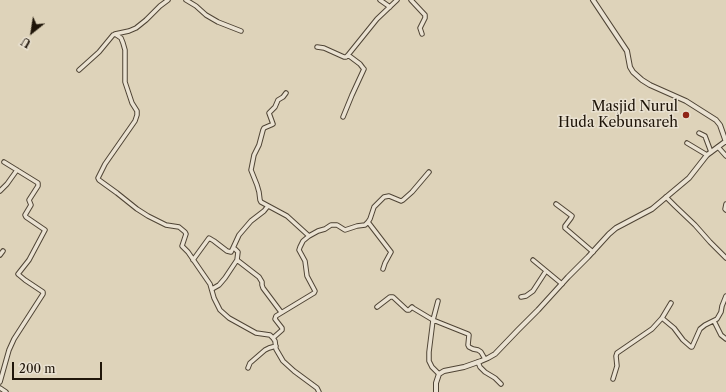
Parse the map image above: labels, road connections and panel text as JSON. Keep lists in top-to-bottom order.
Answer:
{
  "places": ["Masjid Nurul Huda Kebunsareh"],
  "scale_bar": "200 m",
  "north": "bottom left"
}
